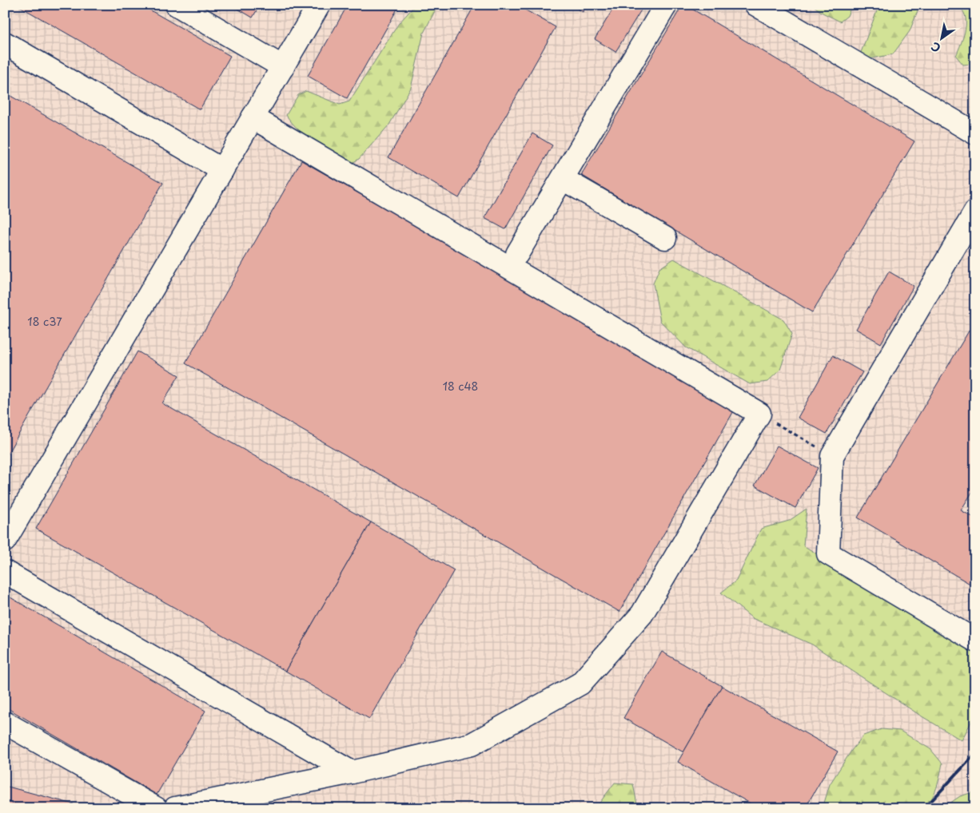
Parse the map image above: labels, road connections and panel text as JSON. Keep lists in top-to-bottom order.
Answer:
{
  "house_numbers": ["18 с37", "18 с48"],
  "north": "bottom left"
}
